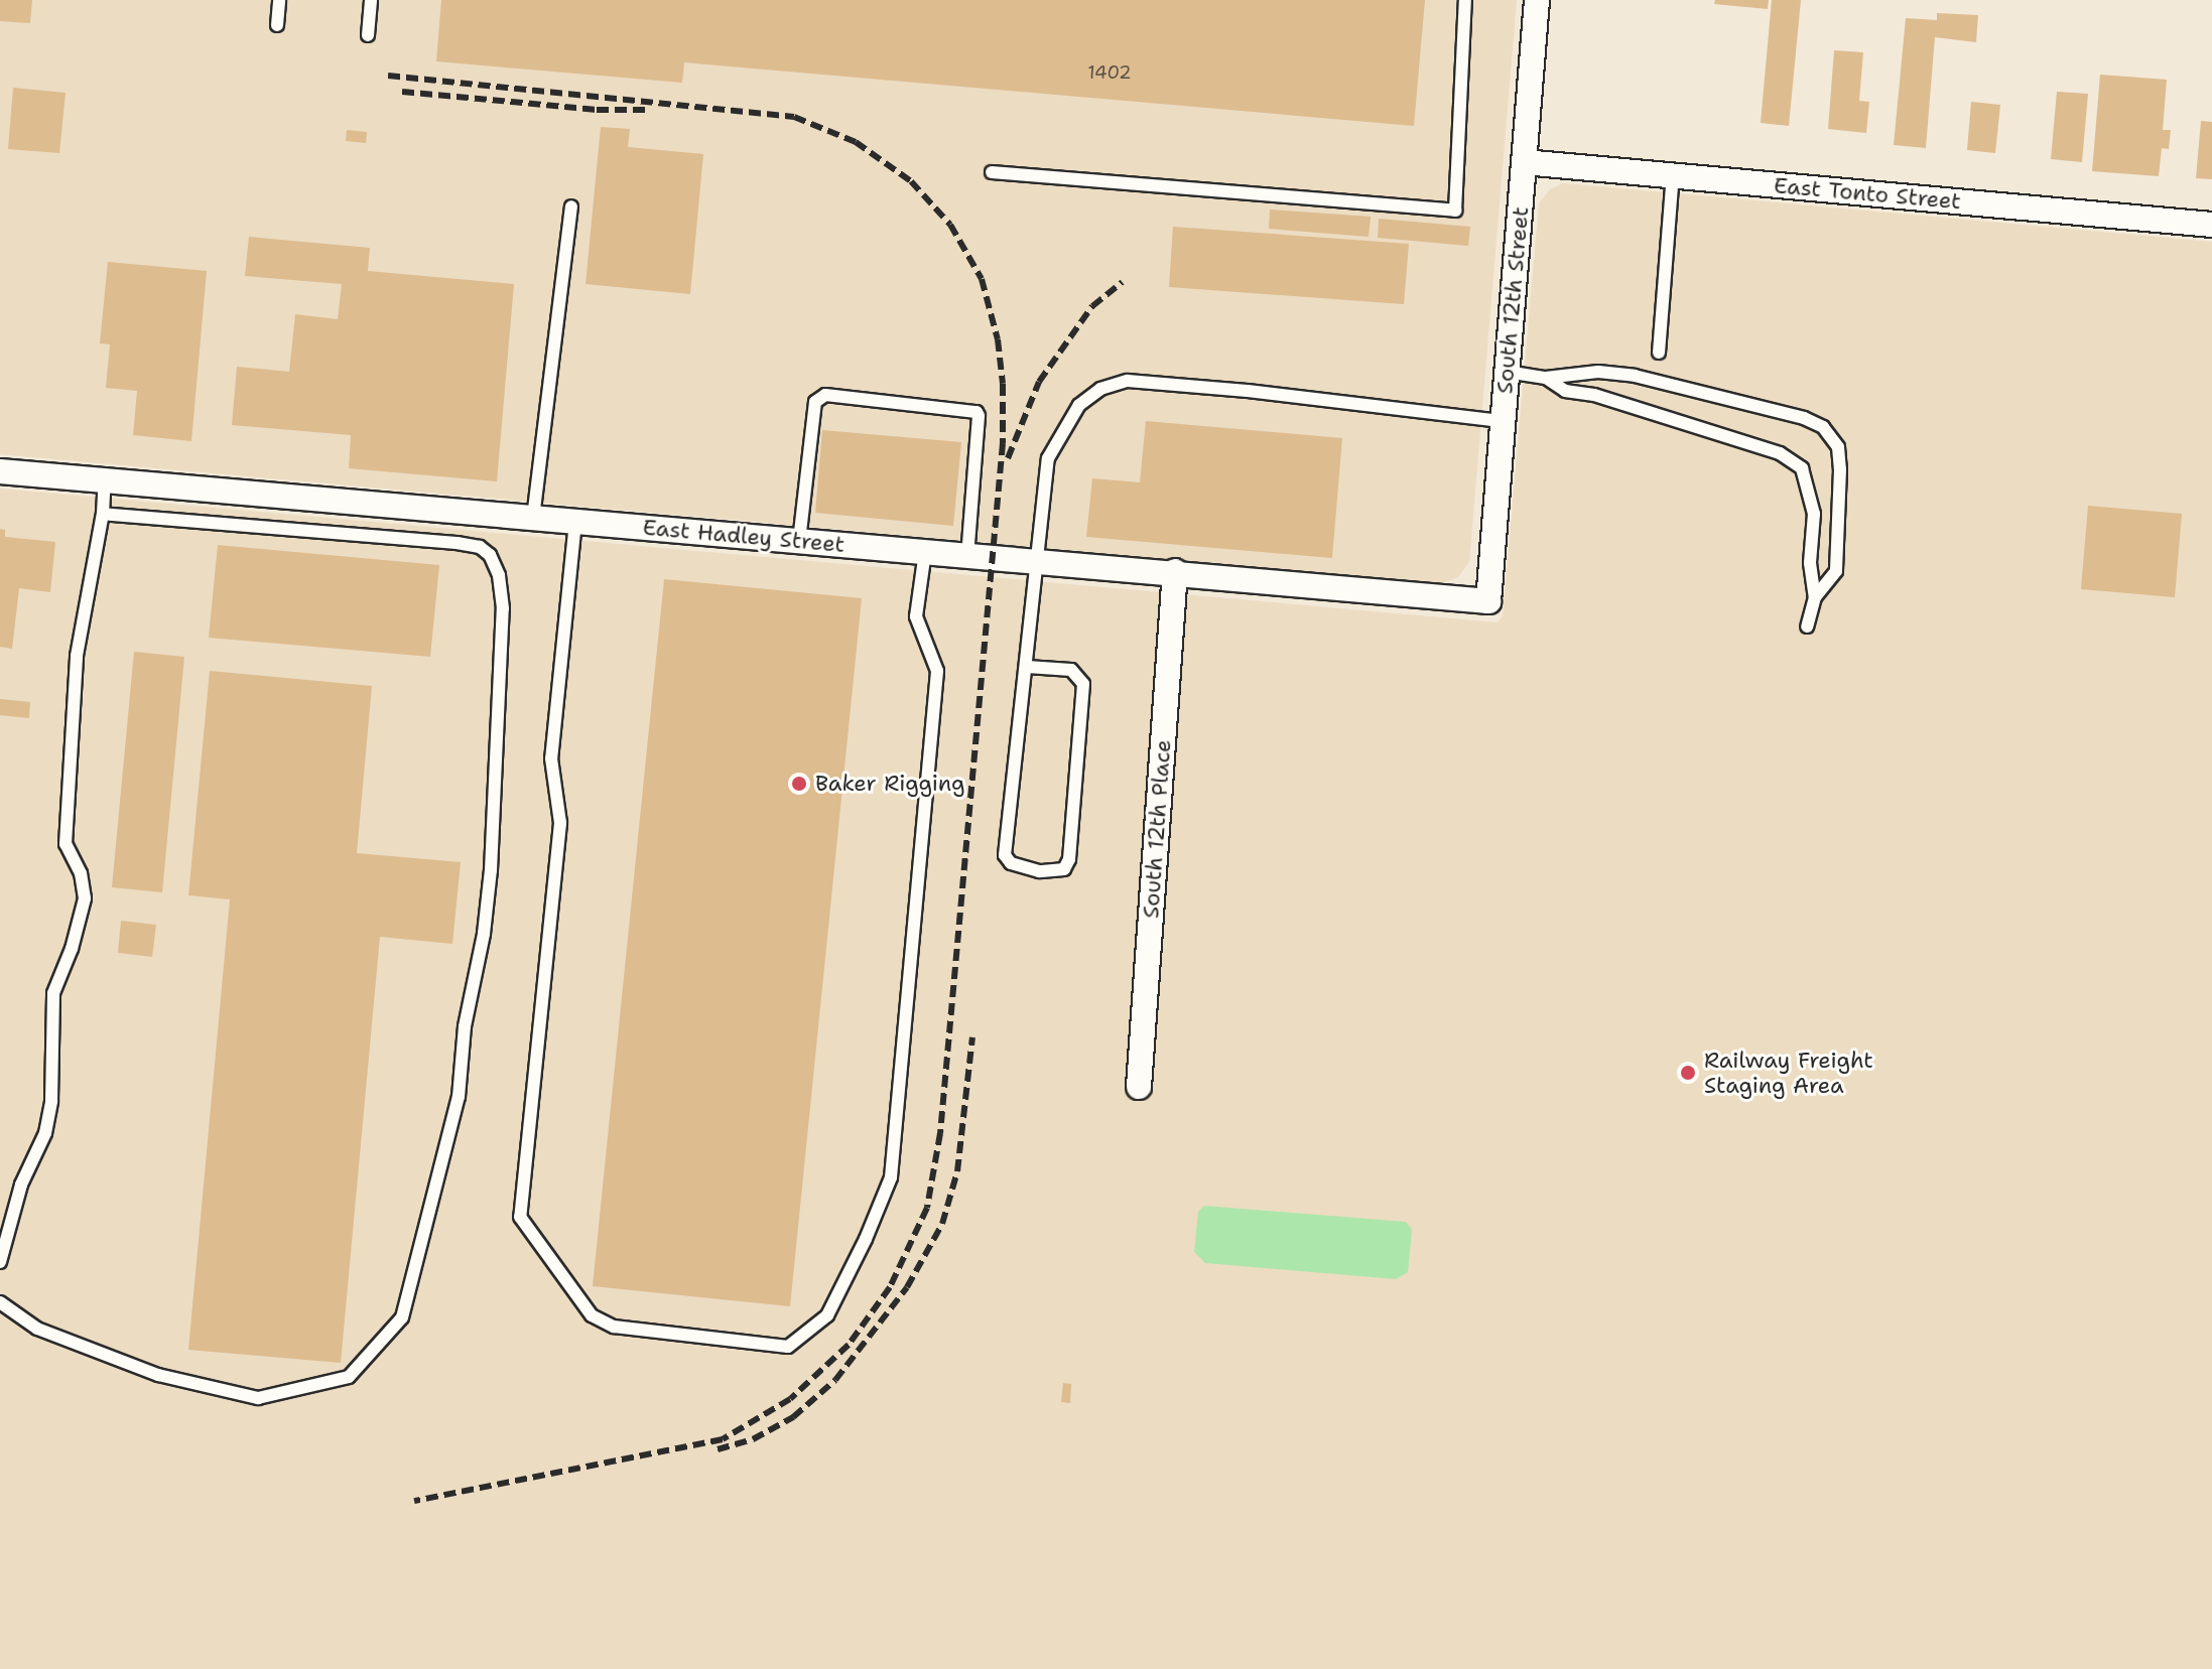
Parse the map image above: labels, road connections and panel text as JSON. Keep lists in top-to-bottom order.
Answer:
{
  "streets": {
    "street": [
      "East Tonto Street",
      "South 12th Street",
      "East Hadley Street",
      "South 12th Place"
    ]
  },
  "crossings": [
    ["East Tonto Street", "South 12th Street"],
    ["South 12th Street", "East Hadley Street"],
    ["East Hadley Street", "South 12th Place"]
  ],
  "places": ["Baker Rigging", "Railway Freight Staging Area"],
  "house_numbers": ["1402"]
}
